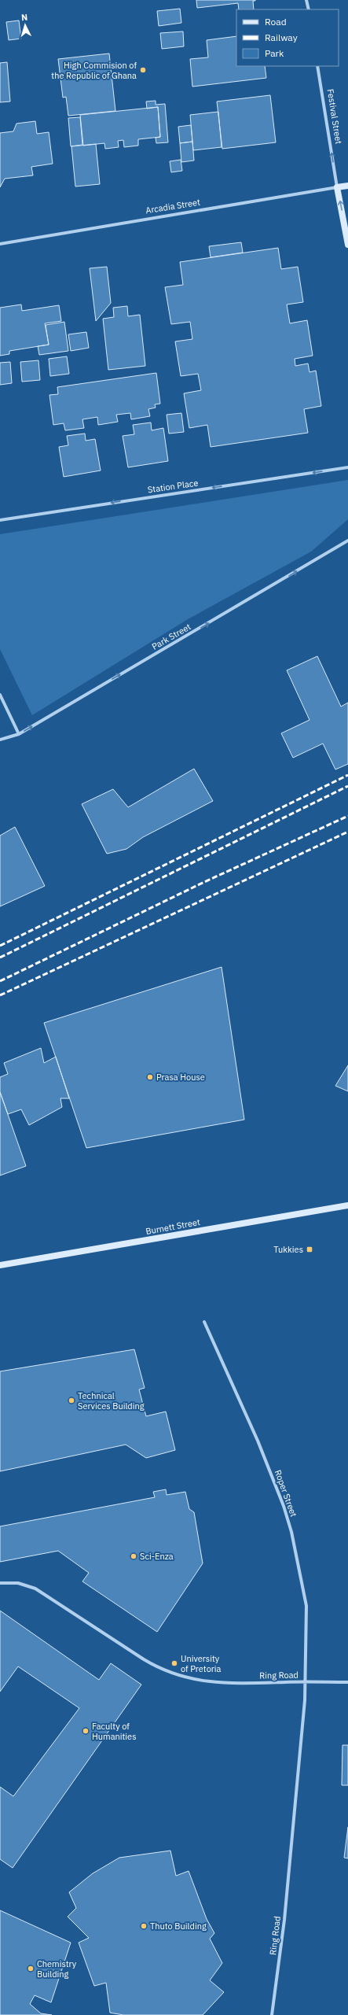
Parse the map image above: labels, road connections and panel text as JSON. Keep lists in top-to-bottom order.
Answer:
{
  "streets": {
    "street": [
      "Festival Street",
      "Arcadia Street",
      "Station Place",
      "Park Street",
      "Burnett Street",
      "Roper Street",
      "Ring Road"
    ]
  },
  "crossings": [
    ["Festival Street", "Arcadia Street"],
    ["Roper Street", "Ring Road"]
  ],
  "one_way": ["Festival Street", "Station Place", "Park Street"],
  "places": {
    "other": [
      "High Commision of the Republic of Ghana",
      "Prasa House",
      "Technical Services Building",
      "Sci-Enza",
      "University of Pretoria",
      "Faculty of Humanities",
      "Thuto Building",
      "Chemistry Building"
    ],
    "transit": ["Tukkies"]
  },
  "legend": ["Road", "Railway", "Park"],
  "north": "top"
}
